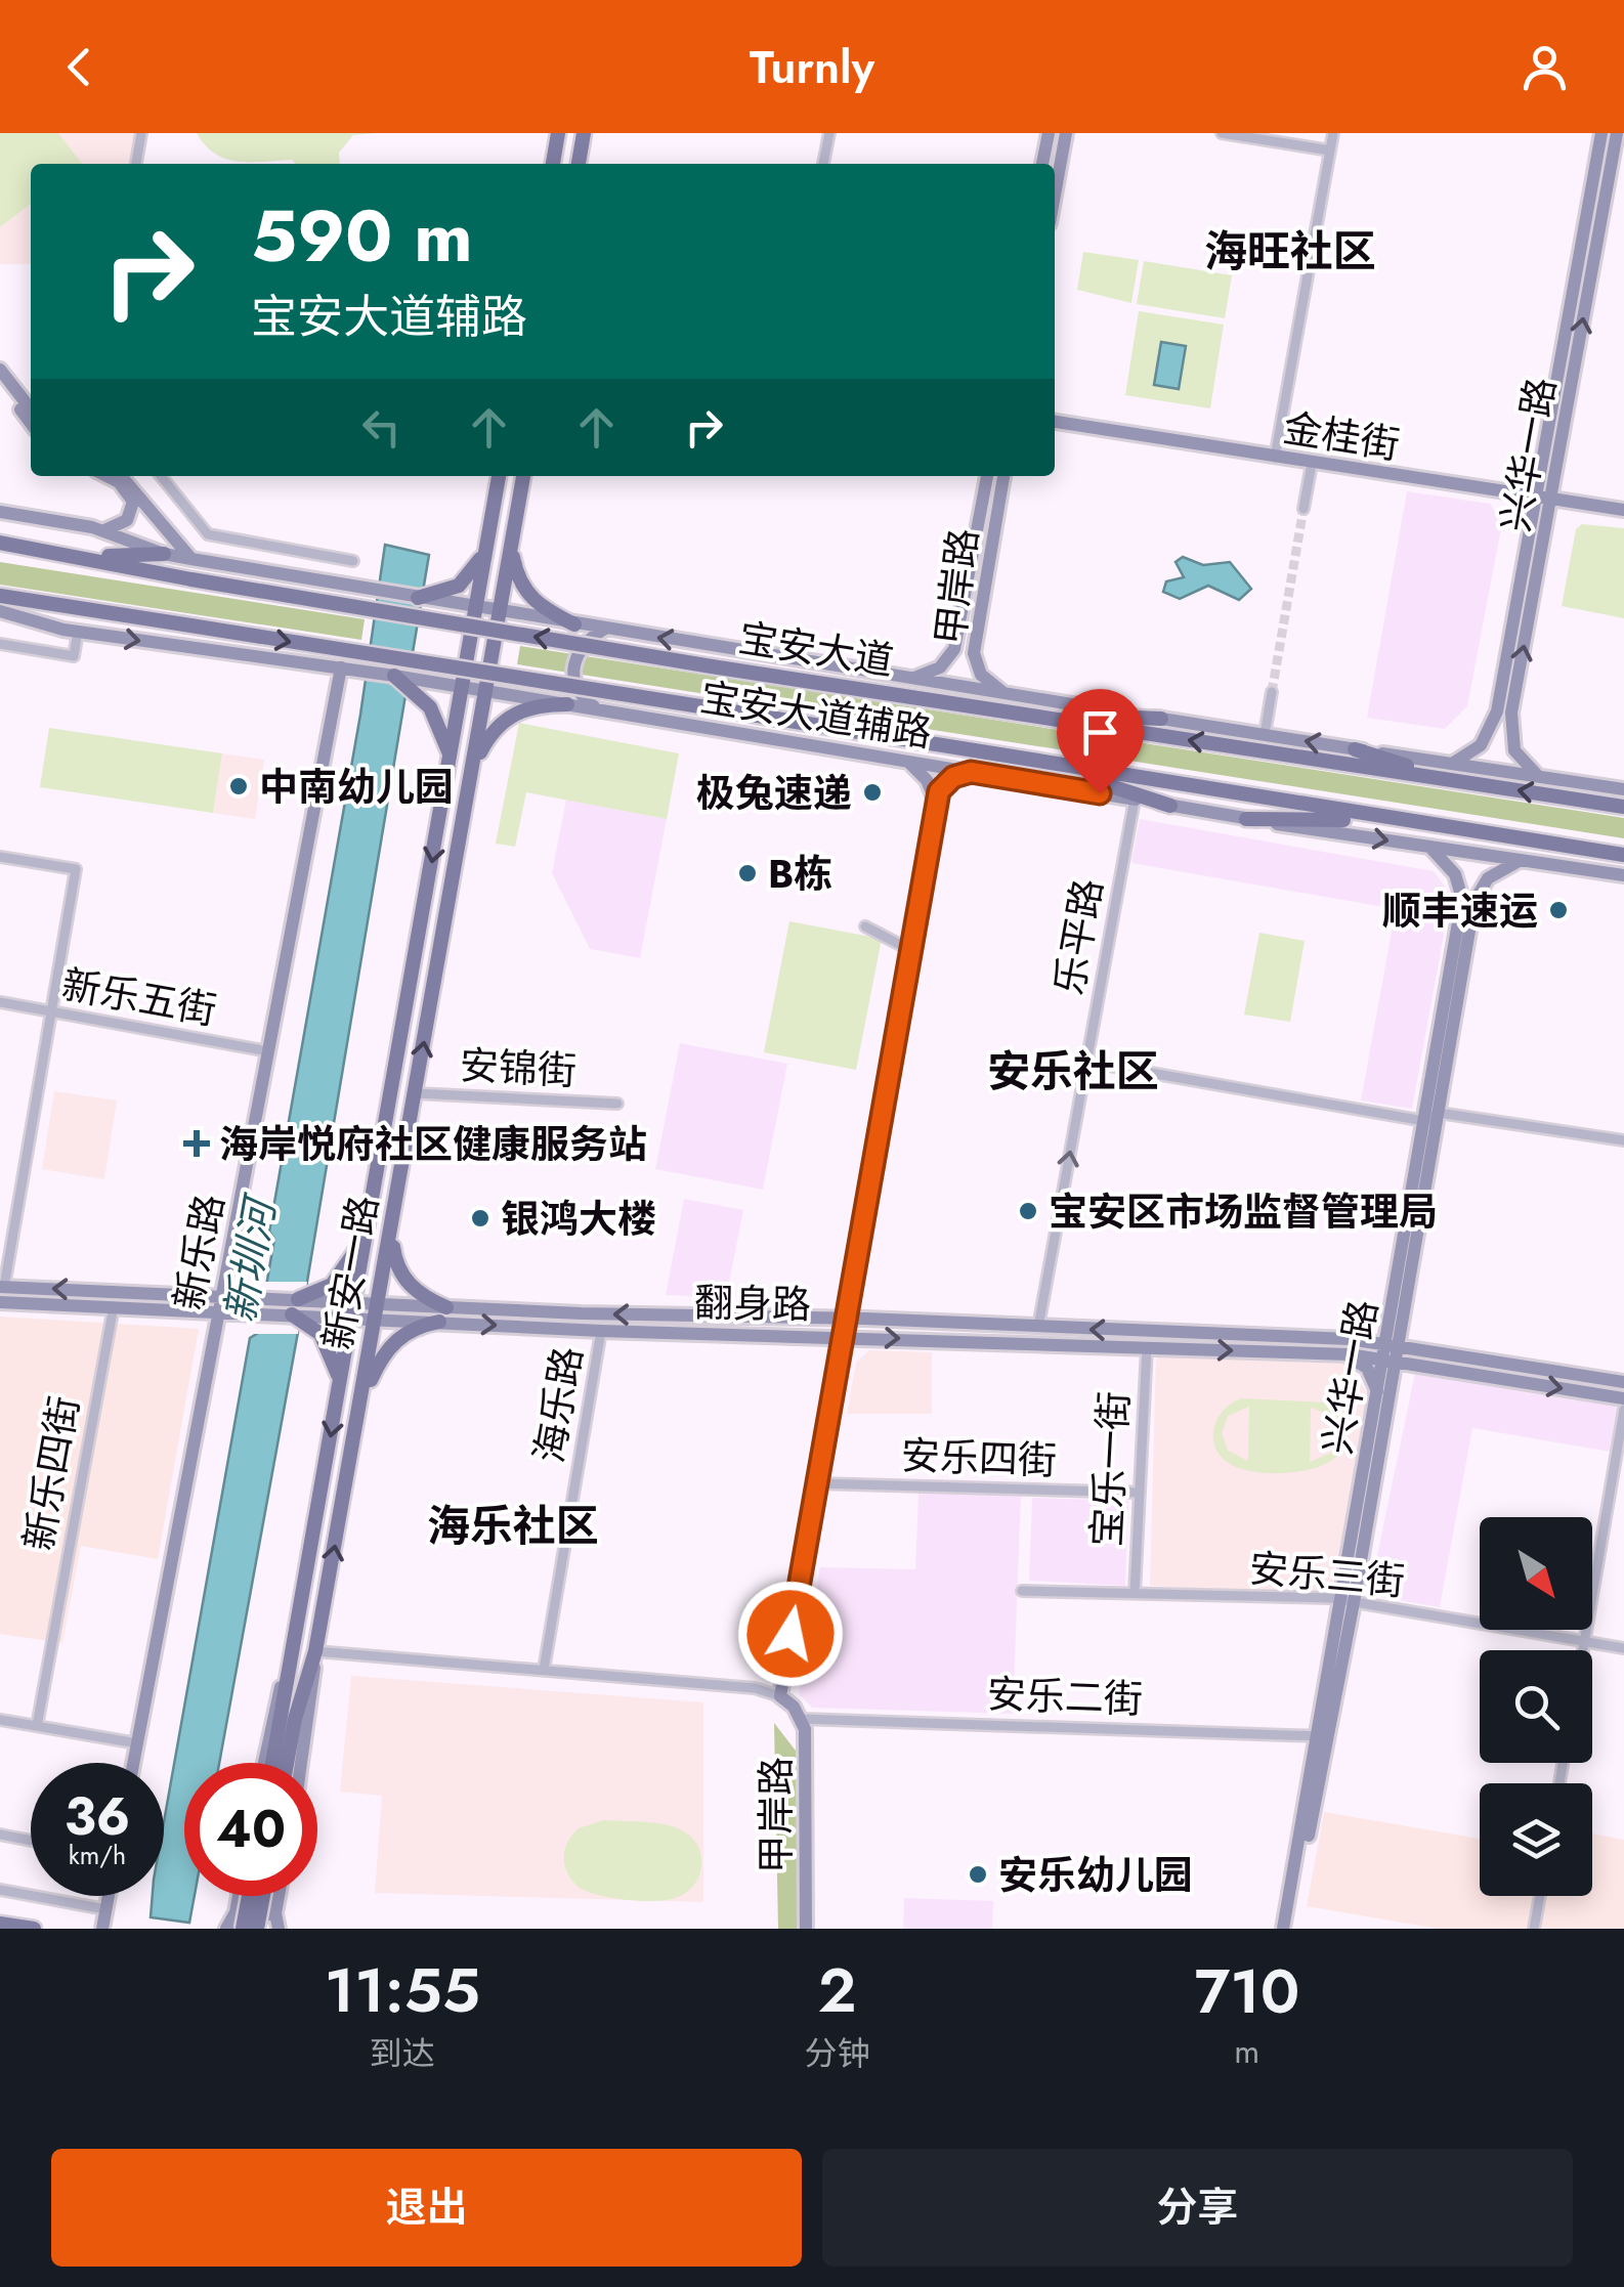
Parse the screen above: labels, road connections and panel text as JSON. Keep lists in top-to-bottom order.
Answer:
{
  "streets": {
    "main road": [
      "金桂街",
      "兴华一路",
      "甲岸路",
      "宝安大道",
      "宝安大道辅路",
      "新乐路",
      "新安一路",
      "翻身路"
    ],
    "street": [
      "乐平路",
      "新乐五街",
      "安锦街",
      "海乐路",
      "安乐四街",
      "宝乐一街",
      "新乐四街",
      "安乐三街",
      "安乐二街"
    ]
  },
  "crossings": [
    ["金桂街", "兴华一路"],
    ["兴华一路", "宝安大道"],
    ["兴华一路", "宝安大道辅路"],
    ["兴华一路", "翻身路"],
    ["兴华一路", "安乐三街"],
    ["兴华一路", "安乐二街"],
    ["甲岸路", "宝安大道辅路"],
    ["甲岸路", "安乐二街"],
    ["宝安大道辅路", "乐平路"],
    ["宝安大道辅路", "新安一路"],
    ["乐平路", "翻身路"],
    ["新乐五街", "新乐路"],
    ["安锦街", "新安一路"],
    ["新安一路", "翻身路"],
    ["翻身路", "海乐路"],
    ["翻身路", "宝乐一街"],
    ["安乐四街", "宝乐一街"],
    ["宝乐一街", "安乐三街"]
  ],
  "one_way": ["乐平路"],
  "districts": ["海旺社区", "安乐社区", "海乐社区"],
  "water": ["新圳河"],
  "places": {
    "other": [
      "中南幼儿园",
      "极兔速递",
      "B栋",
      "顺丰速运",
      "宝安区市场监督管理局",
      "银鸿大楼",
      "安乐幼儿园"
    ],
    "health": ["海岸悦府社区健康服务站"]
  },
  "north": "bottom right",
  "page": {
    "header": "Turnly",
    "turn": ["590 m", "宝安大道辅路"],
    "speed": "36 km/h",
    "limit": "40",
    "eta": [
      "11:55",
      "到达",
      "2",
      "分钟",
      "710",
      "m"
    ],
    "buttons": ["退出", "分享"]
  }
}
